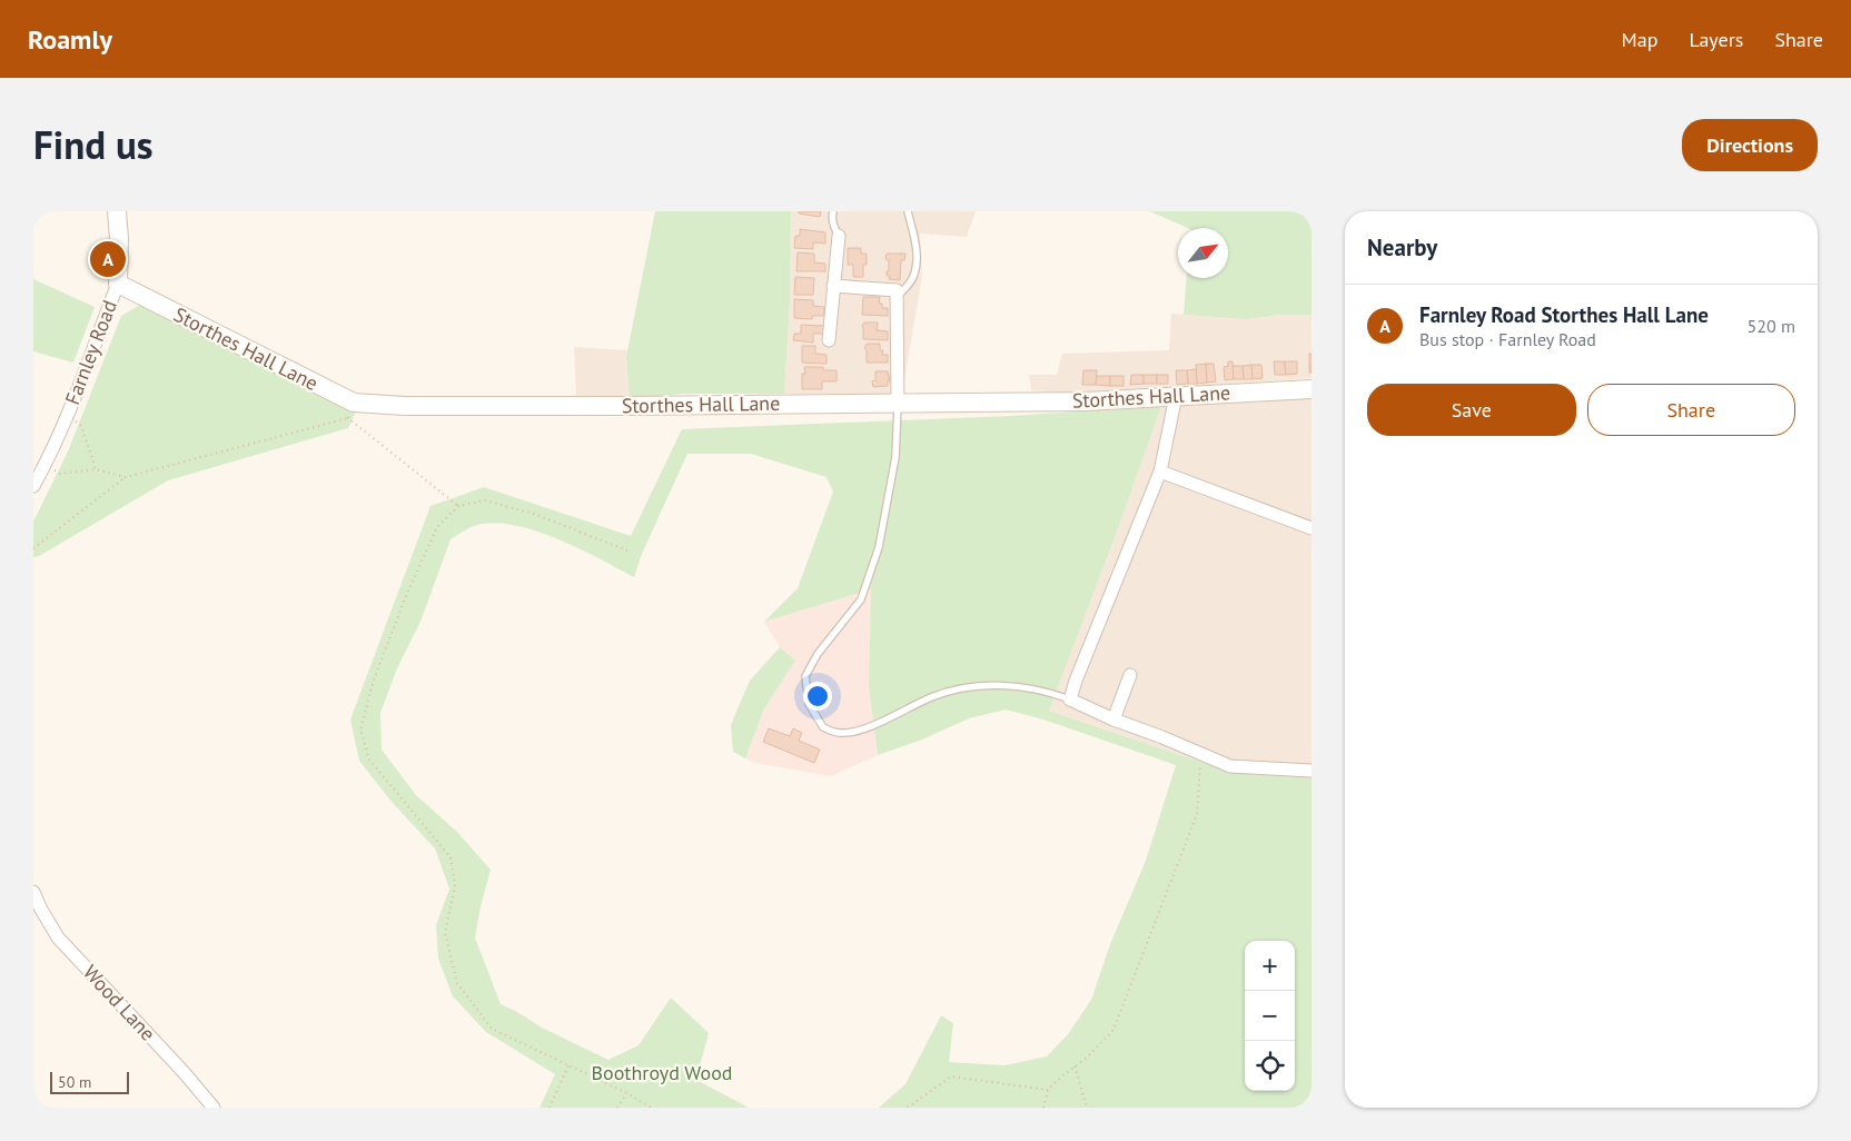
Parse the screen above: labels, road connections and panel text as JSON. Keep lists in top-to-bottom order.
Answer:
{
  "streets": {
    "street": ["Storthes Hall Lane", "Farnley Road", "Wood Lane"]
  },
  "crossings": [
    ["Storthes Hall Lane", "Farnley Road"]
  ],
  "parks": ["Boothroyd Wood"],
  "scale_bar": "50 m",
  "north": "top right",
  "page": {
    "header": "Roamly",
    "nav": ["Map", "Layers", "Share"],
    "title": "Find us",
    "buttons": [
      "Directions",
      ["Save", "Share"]
    ],
    "heading": "Nearby",
    "pins": "A",
    "list": [
      {
        "mark": "A",
        "name": "Farnley Road Storthes Hall Lane",
        "note": "Bus stop · Farnley Road",
        "value": "520 m"
      }
    ],
    "map_buttons": ["+", "−"],
    "scale": "50 m"
  }
}
